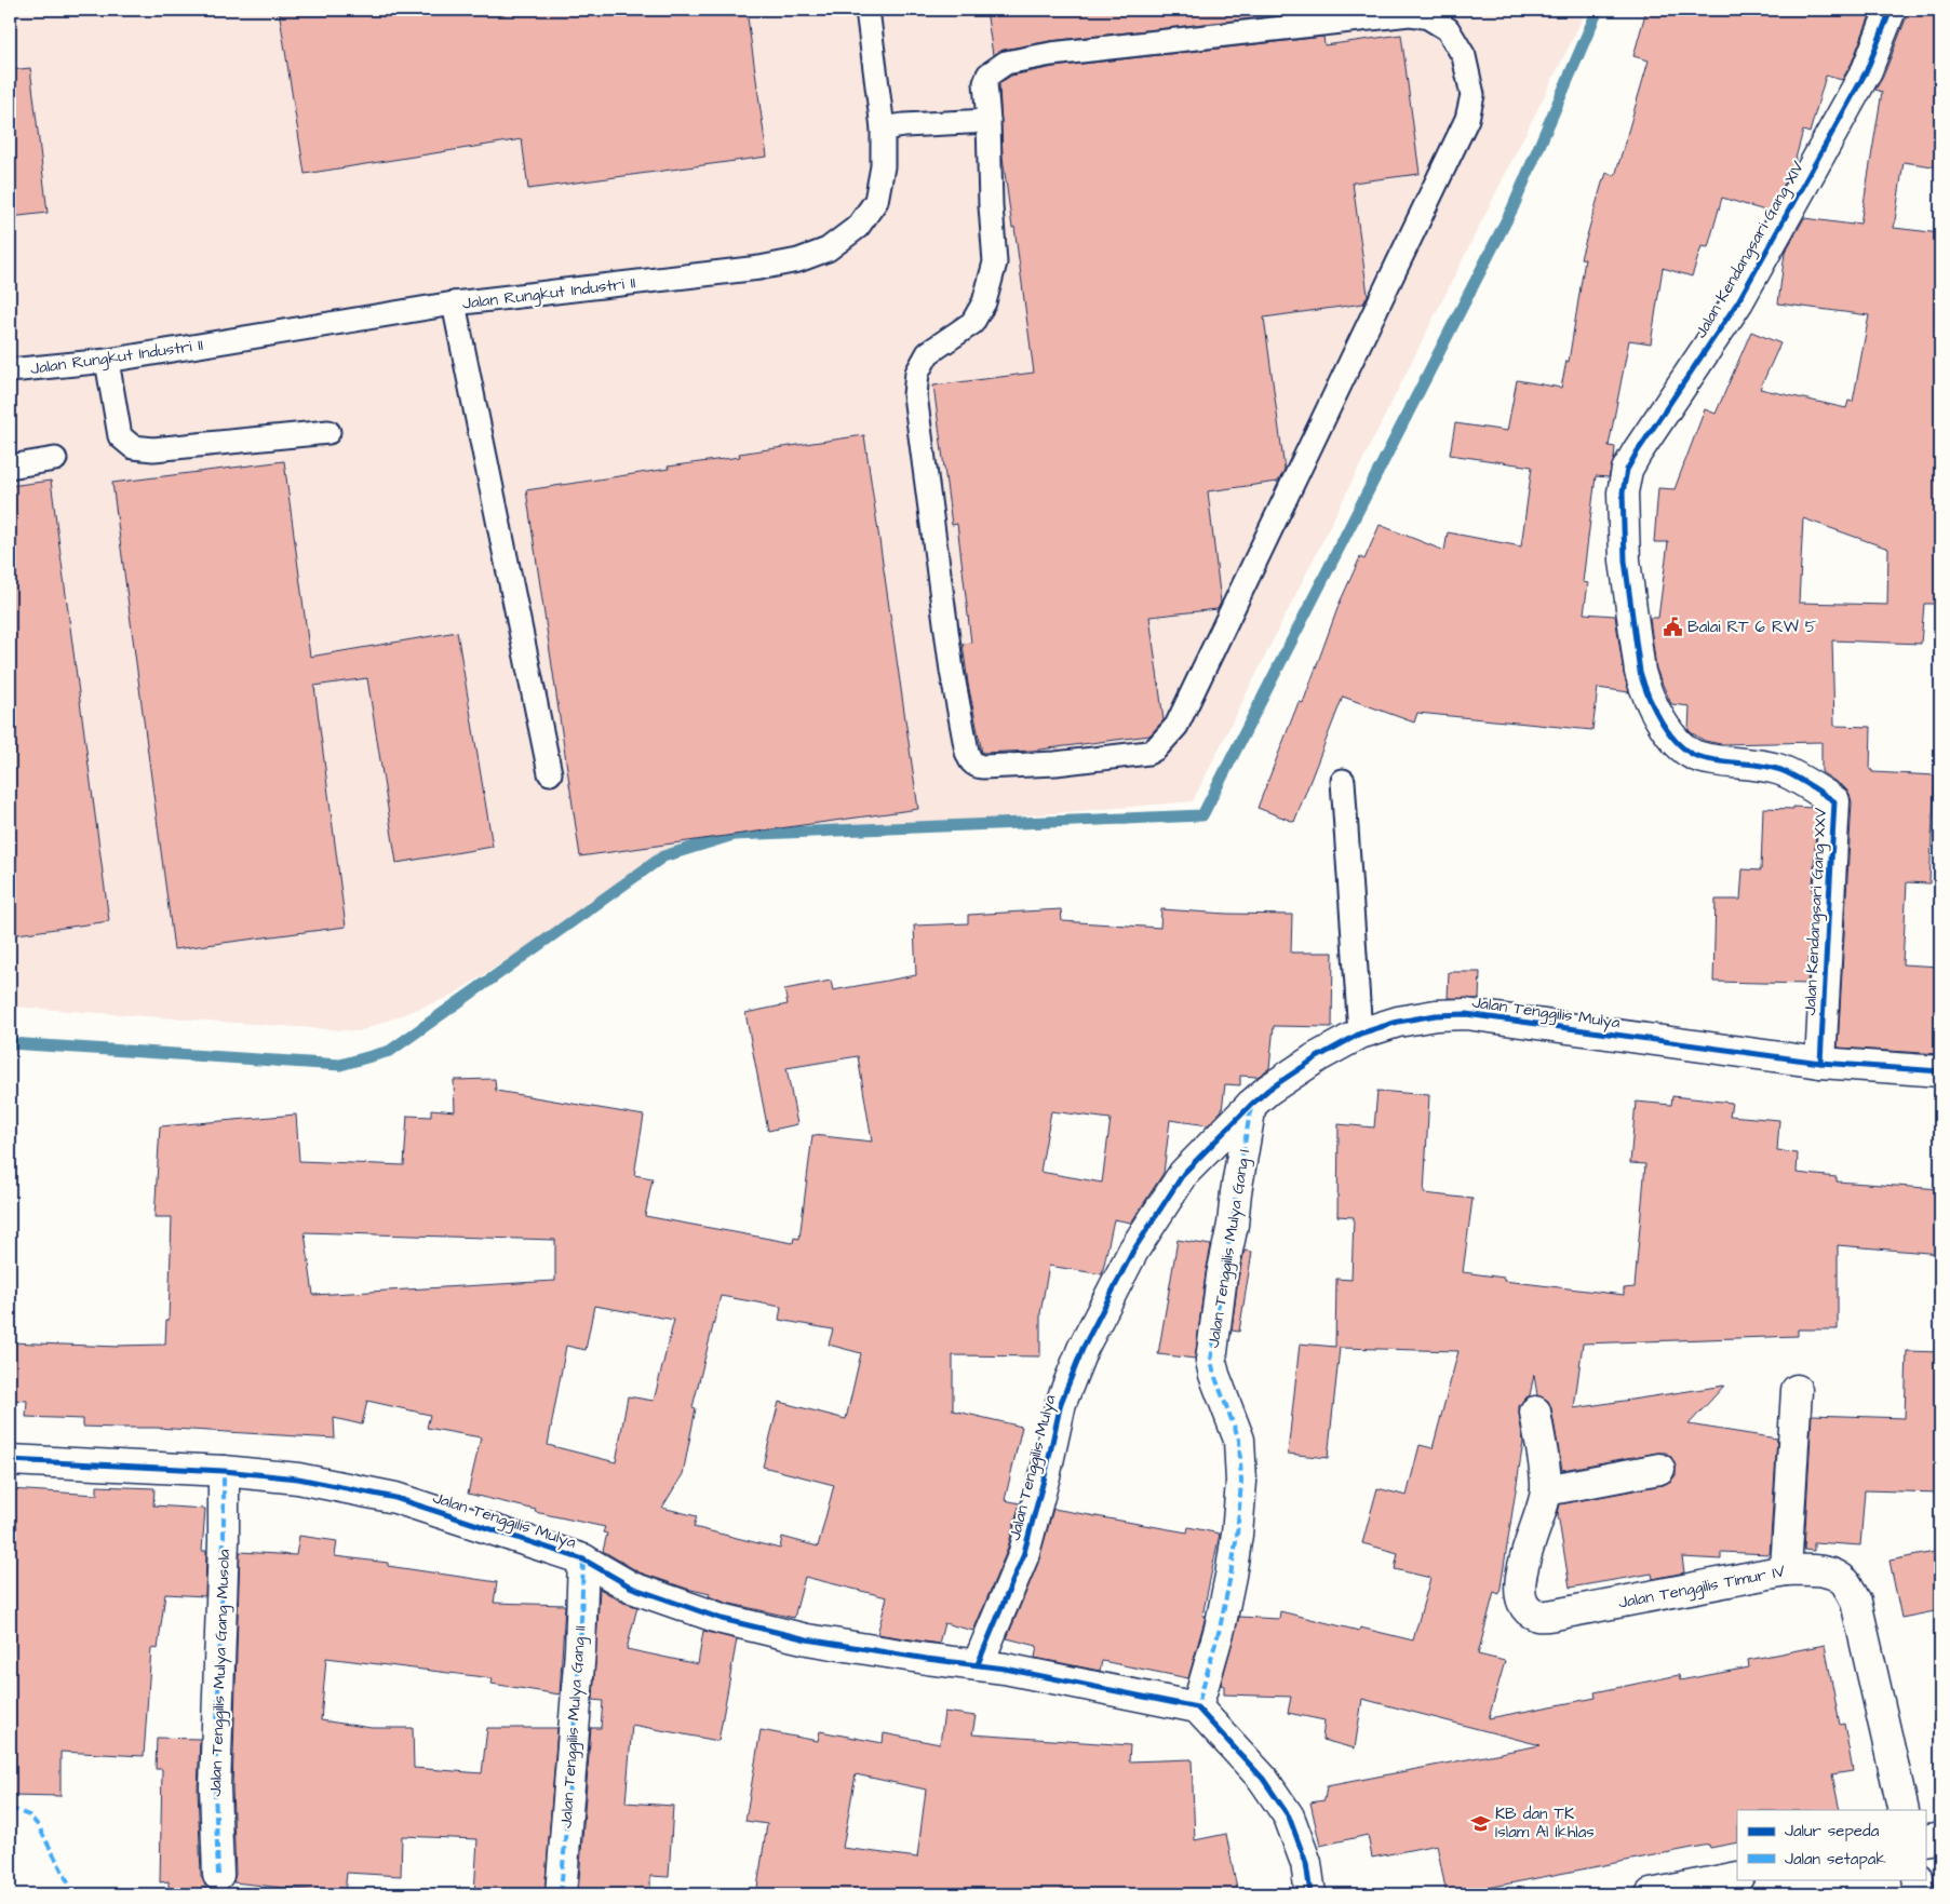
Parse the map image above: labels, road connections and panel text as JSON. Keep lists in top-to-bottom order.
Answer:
{
  "streets": {
    "street": [
      "Jalan Kendangsari Gang XIV",
      "Jalan Kendangsari Gang XXV",
      "Jalan Tenggilis Mulya",
      "Jalan Tenggilis Mulya Gang I",
      "Jalan Tenggilis Timur IV",
      "Jalan Tenggilis Mulya Gang Musola",
      "Jalan Tenggilis Mulya Gang II"
    ],
    "lane": ["Jalan Rungkut Industri II"]
  },
  "crossings": [
    ["Jalan Kendangsari Gang XIV", "Jalan Kendangsari Gang XXV"],
    ["Jalan Kendangsari Gang XXV", "Jalan Tenggilis Mulya"],
    ["Jalan Tenggilis Mulya", "Jalan Tenggilis Mulya Gang I"],
    ["Jalan Tenggilis Mulya", "Jalan Tenggilis Mulya Gang Musola"],
    ["Jalan Tenggilis Mulya", "Jalan Tenggilis Mulya Gang II"]
  ],
  "places": {
    "public building": ["Balai RT 6 RW 5"],
    "school or university": ["KB dan TK Islam Al Ikhlas"]
  },
  "legend": ["Jalur sepeda", "Jalan setapak"]
}
